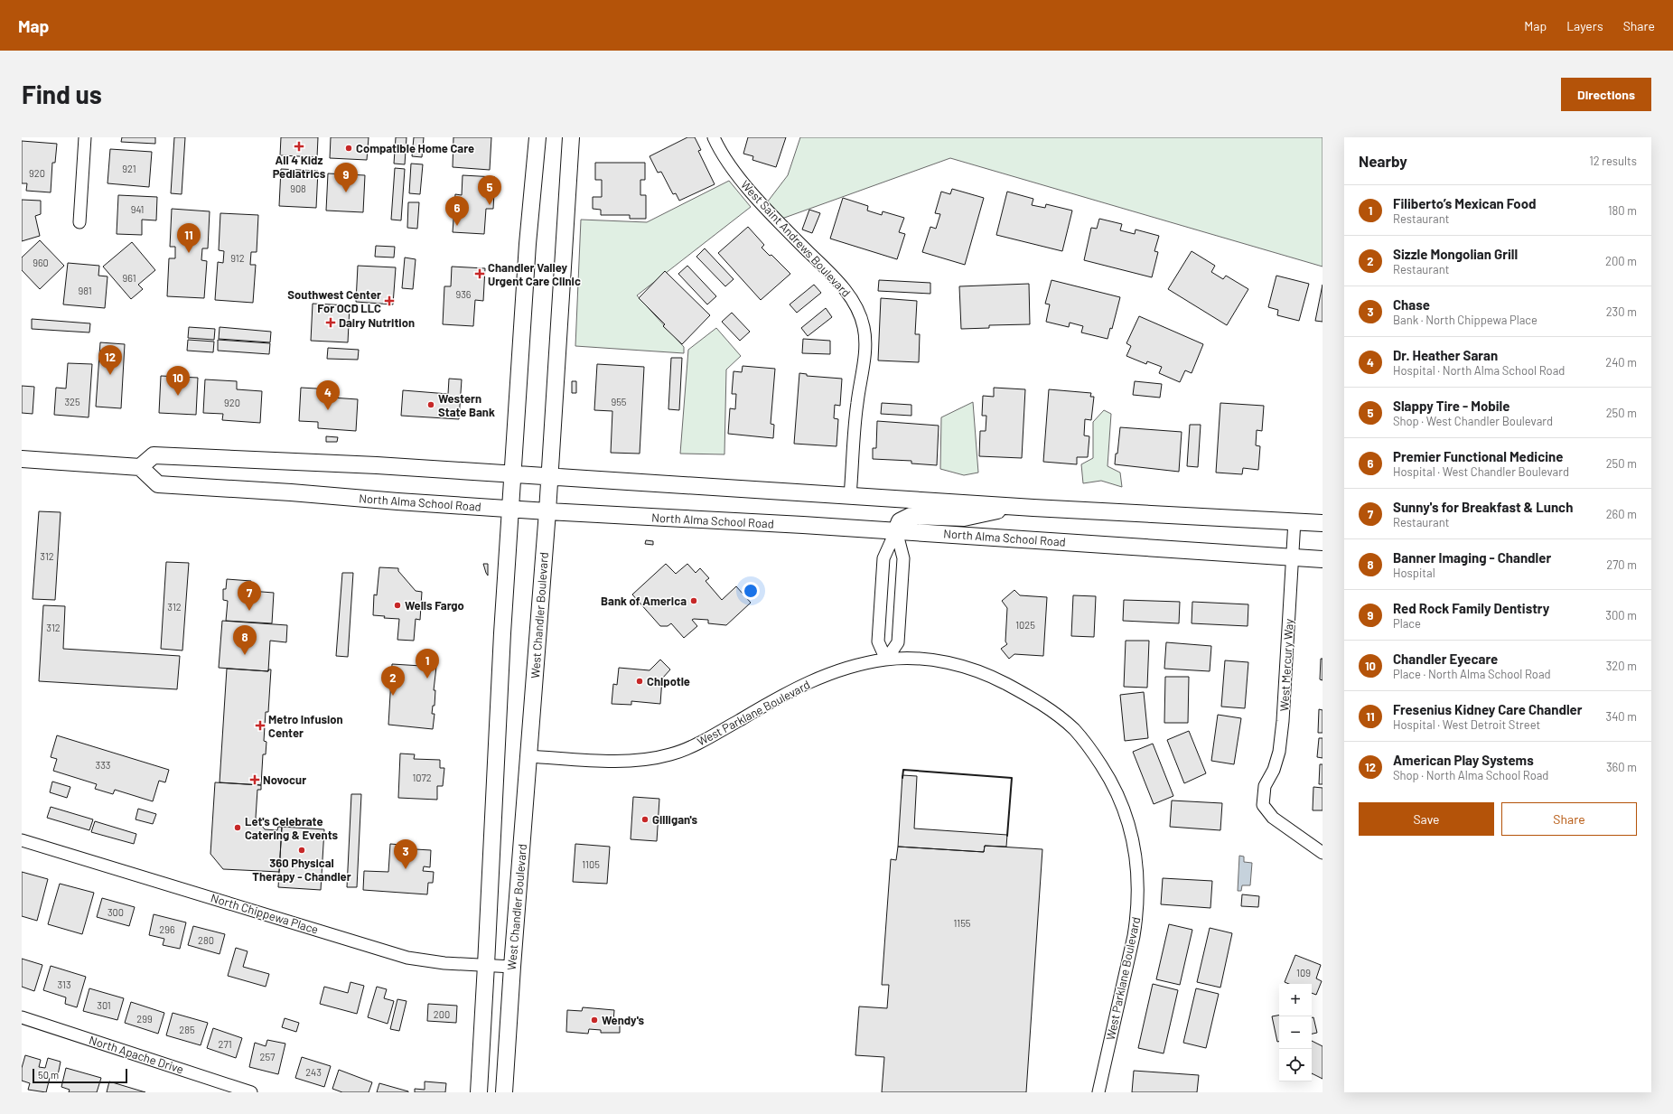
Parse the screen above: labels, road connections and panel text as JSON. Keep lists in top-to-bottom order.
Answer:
{
  "streets": {
    "main road": ["North Alma School Road", "West Chandler Boulevard"],
    "street": [
      "West Saint Andrews Boulevard",
      "West Mercury Way",
      "West Parklane Boulevard",
      "North Chippewa Place",
      "North Apache Drive"
    ]
  },
  "crossings": [
    ["North Alma School Road", "West Chandler Boulevard"],
    ["North Alma School Road", "West Mercury Way"],
    ["West Chandler Boulevard", "West Parklane Boulevard"],
    ["West Chandler Boulevard", "North Chippewa Place"]
  ],
  "places": {
    "health": [
      "All 4 Kidz Pediatrics",
      "Chandler Valley Urgent Care Clinic",
      "Southwest Center For OCD LLC",
      "Dairy Nutrition",
      "Metro Infusion Center",
      "Novocur"
    ],
    "other": [
      "Compatible Home Care",
      "Western State Bank",
      "Bank of America",
      "Wells Fargo",
      "Chipotle",
      "Gilligan's",
      "Let's Celebrate Catering & Events",
      "360 Physical Therapy - Chandler",
      "Wendy's"
    ]
  },
  "house_numbers": [
    "921",
    "920",
    "908",
    "941",
    "912",
    "960",
    "961",
    "981",
    "936",
    "325",
    "955",
    "920",
    "312",
    "312",
    "1025",
    "312",
    "333",
    "1072",
    "1105",
    "300",
    "1155",
    "296",
    "280",
    "109",
    "313",
    "301",
    "200",
    "299",
    "285",
    "271",
    "257",
    "243"
  ],
  "scale_bar": "50 m",
  "page": {
    "header": "Map",
    "nav": ["Map", "Layers", "Share"],
    "buttons": [
      "Directions",
      ["Save", "Share"]
    ],
    "title": "Find us",
    "heading": ["Nearby", "12 results"],
    "pins": [
      "9",
      "5",
      "6",
      "11",
      "12",
      "10",
      "4",
      "7",
      "8",
      "1",
      "2",
      "3"
    ],
    "list": [
      {
        "mark": "1",
        "name": "Filiberto’s Mexican Food",
        "note": "Restaurant",
        "value": "180 m"
      },
      {
        "mark": "2",
        "name": "Sizzle Mongolian Grill",
        "note": "Restaurant",
        "value": "200 m"
      },
      {
        "mark": "3",
        "name": "Chase",
        "note": "Bank · North Chippewa Place",
        "value": "230 m"
      },
      {
        "mark": "4",
        "name": "Dr. Heather Saran",
        "note": "Hospital · North Alma School Road",
        "value": "240 m"
      },
      {
        "mark": "5",
        "name": "Slappy Tire - Mobile",
        "note": "Shop · West Chandler Boulevard",
        "value": "250 m"
      },
      {
        "mark": "6",
        "name": "Premier Functional Medicine",
        "note": "Hospital · West Chandler Boulevard",
        "value": "250 m"
      },
      {
        "mark": "7",
        "name": "Sunny's for Breakfast & Lunch",
        "note": "Restaurant",
        "value": "260 m"
      },
      {
        "mark": "8",
        "name": "Banner Imaging - Chandler",
        "note": "Hospital",
        "value": "270 m"
      },
      {
        "mark": "9",
        "name": "Red Rock Family Dentistry",
        "note": "Place",
        "value": "300 m"
      },
      {
        "mark": "10",
        "name": "Chandler Eyecare",
        "note": "Place · North Alma School Road",
        "value": "320 m"
      },
      {
        "mark": "11",
        "name": "Fresenius Kidney Care Chandler",
        "note": "Hospital · West Detroit Street",
        "value": "340 m"
      },
      {
        "mark": "12",
        "name": "American Play Systems",
        "note": "Shop · North Alma School Road",
        "value": "360 m"
      }
    ],
    "map_buttons": ["+", "−"],
    "scale": "50 m"
  }
}
